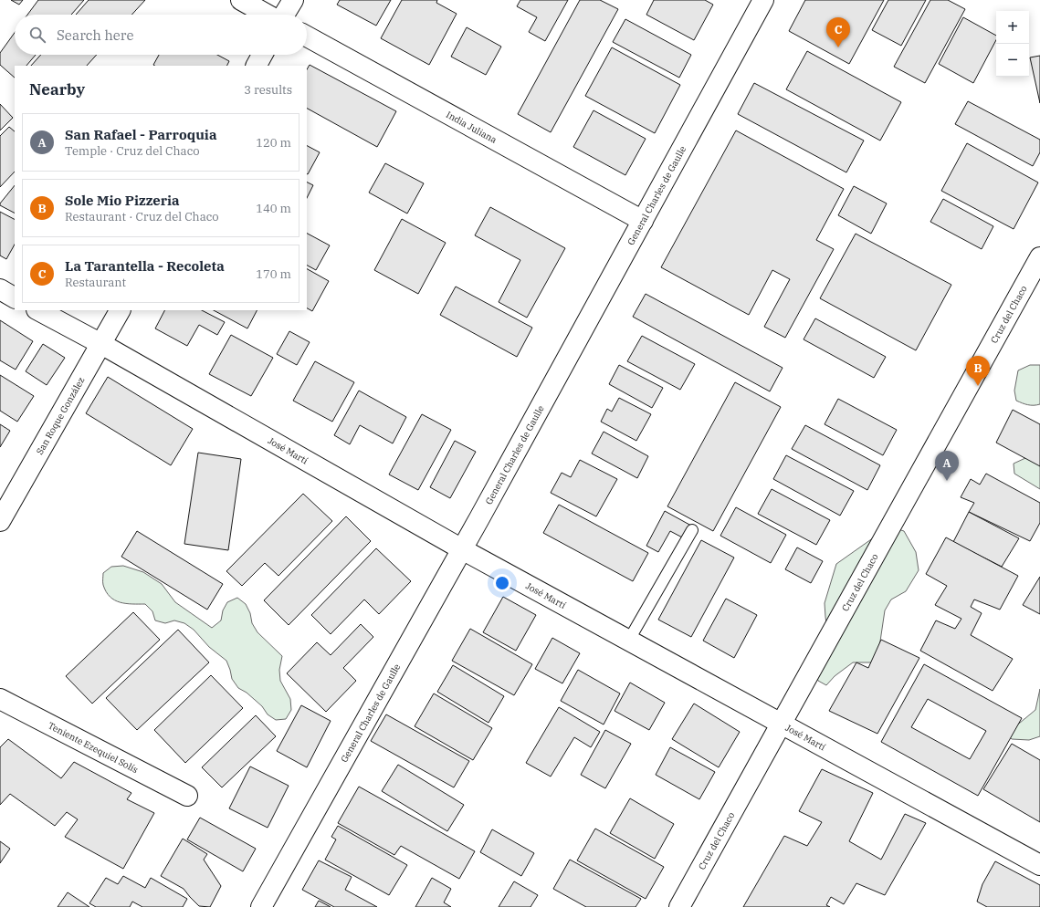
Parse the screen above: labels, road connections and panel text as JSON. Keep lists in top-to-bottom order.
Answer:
{
  "streets": {
    "street": [
      "India Juliana",
      "General Charles de Gaulle",
      "Cruz del Chaco",
      "San Roque González",
      "José Martí",
      "Teniente Ezequiel Solís"
    ]
  },
  "crossings": [
    ["India Juliana", "General Charles de Gaulle"],
    ["General Charles de Gaulle", "José Martí"],
    ["Cruz del Chaco", "José Martí"],
    ["San Roque González", "José Martí"]
  ],
  "page": {
    "map_buttons": ["+", "−"],
    "search": "Search here",
    "pins": ["C", "B", "A"],
    "heading": ["Nearby", "3 results"],
    "list": [
      {
        "mark": "A",
        "name": "San Rafael - Parroquia",
        "note": "Temple · Cruz del Chaco",
        "value": "120 m"
      },
      {
        "mark": "B",
        "name": "Sole Mio Pizzeria",
        "note": "Restaurant · Cruz del Chaco",
        "value": "140 m"
      },
      {
        "mark": "C",
        "name": "La Tarantella - Recoleta",
        "note": "Restaurant",
        "value": "170 m"
      }
    ]
  }
}
